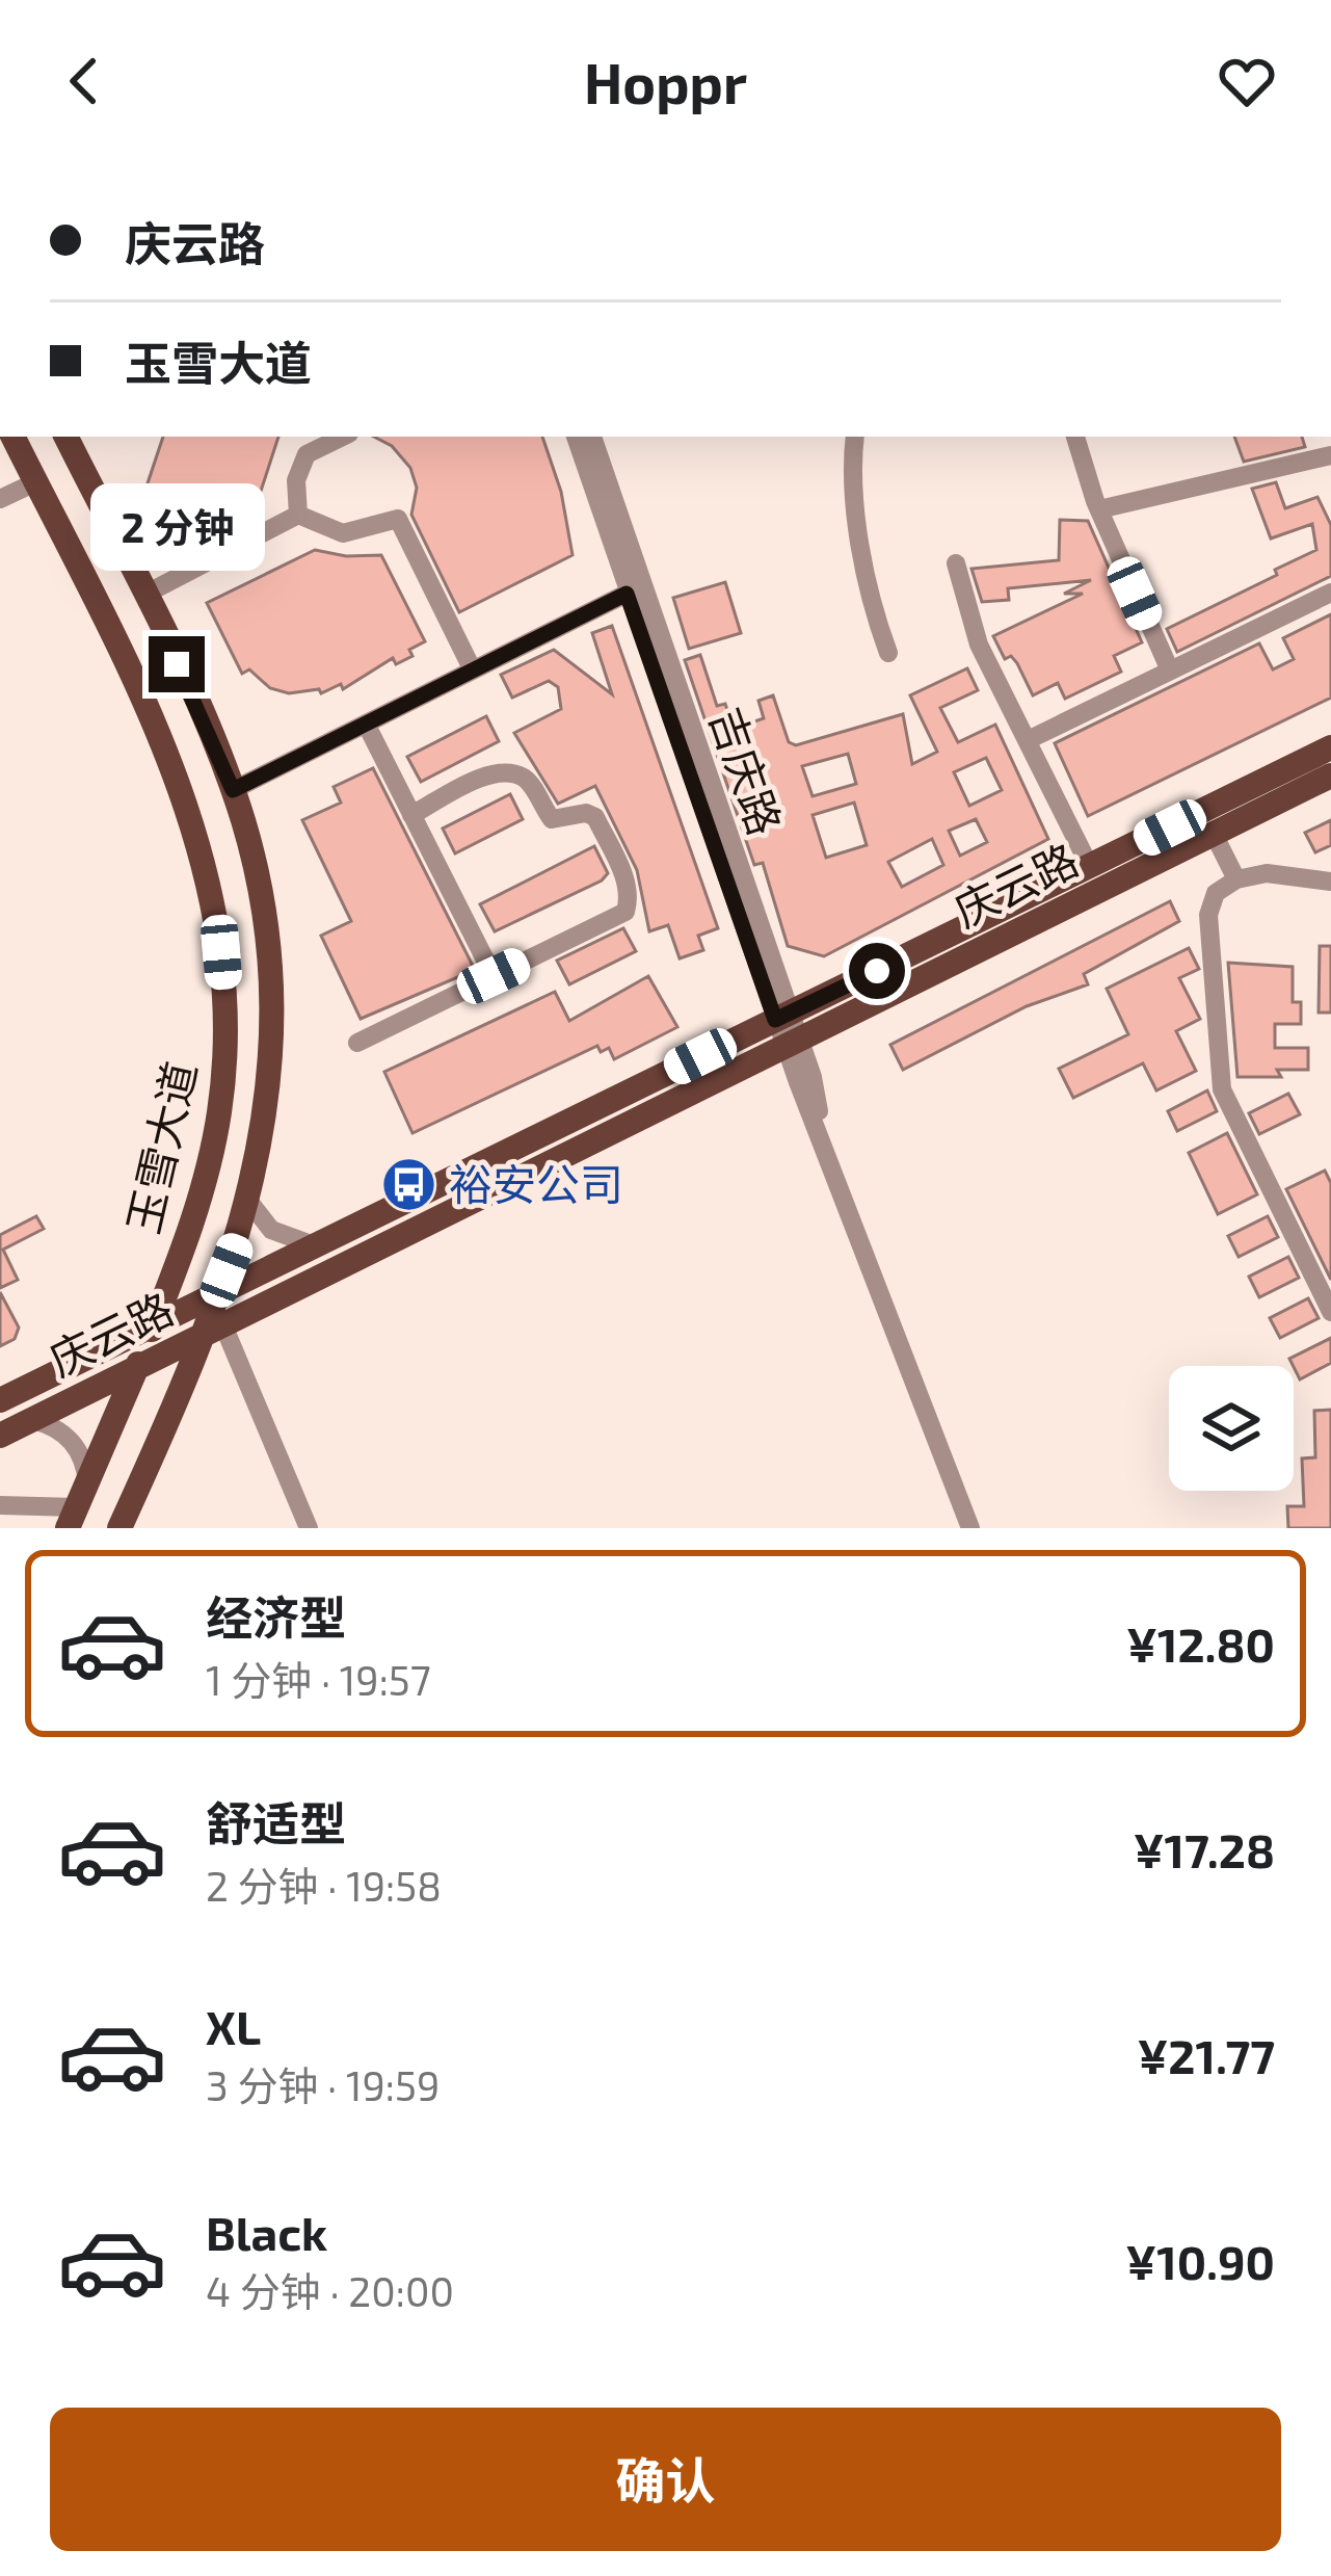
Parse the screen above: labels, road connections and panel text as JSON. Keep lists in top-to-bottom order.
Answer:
{
  "streets": {
    "main road": ["庆云路", "玉雪大道"],
    "street": ["吉庆路"]
  },
  "crossings": [
    ["吉庆路", "庆云路"],
    ["庆云路", "玉雪大道"]
  ],
  "places": {
    "bus stop": ["裕安公司"]
  },
  "page": {
    "header": "Hoppr",
    "banner": ["庆云路", "玉雪大道"],
    "bubble": "2 分钟",
    "list": [
      {
        "name": "经济型",
        "note": "1 分钟 · 19:57",
        "value": "¥12.80"
      },
      {
        "name": "舒适型",
        "note": "2 分钟 · 19:58",
        "value": "¥17.28"
      },
      {
        "name": "XL",
        "note": "3 分钟 · 19:59",
        "value": "¥21.77"
      },
      {
        "name": "Black",
        "note": "4 分钟 · 20:00",
        "value": "¥10.90"
      }
    ],
    "buttons": "确认"
  }
}
